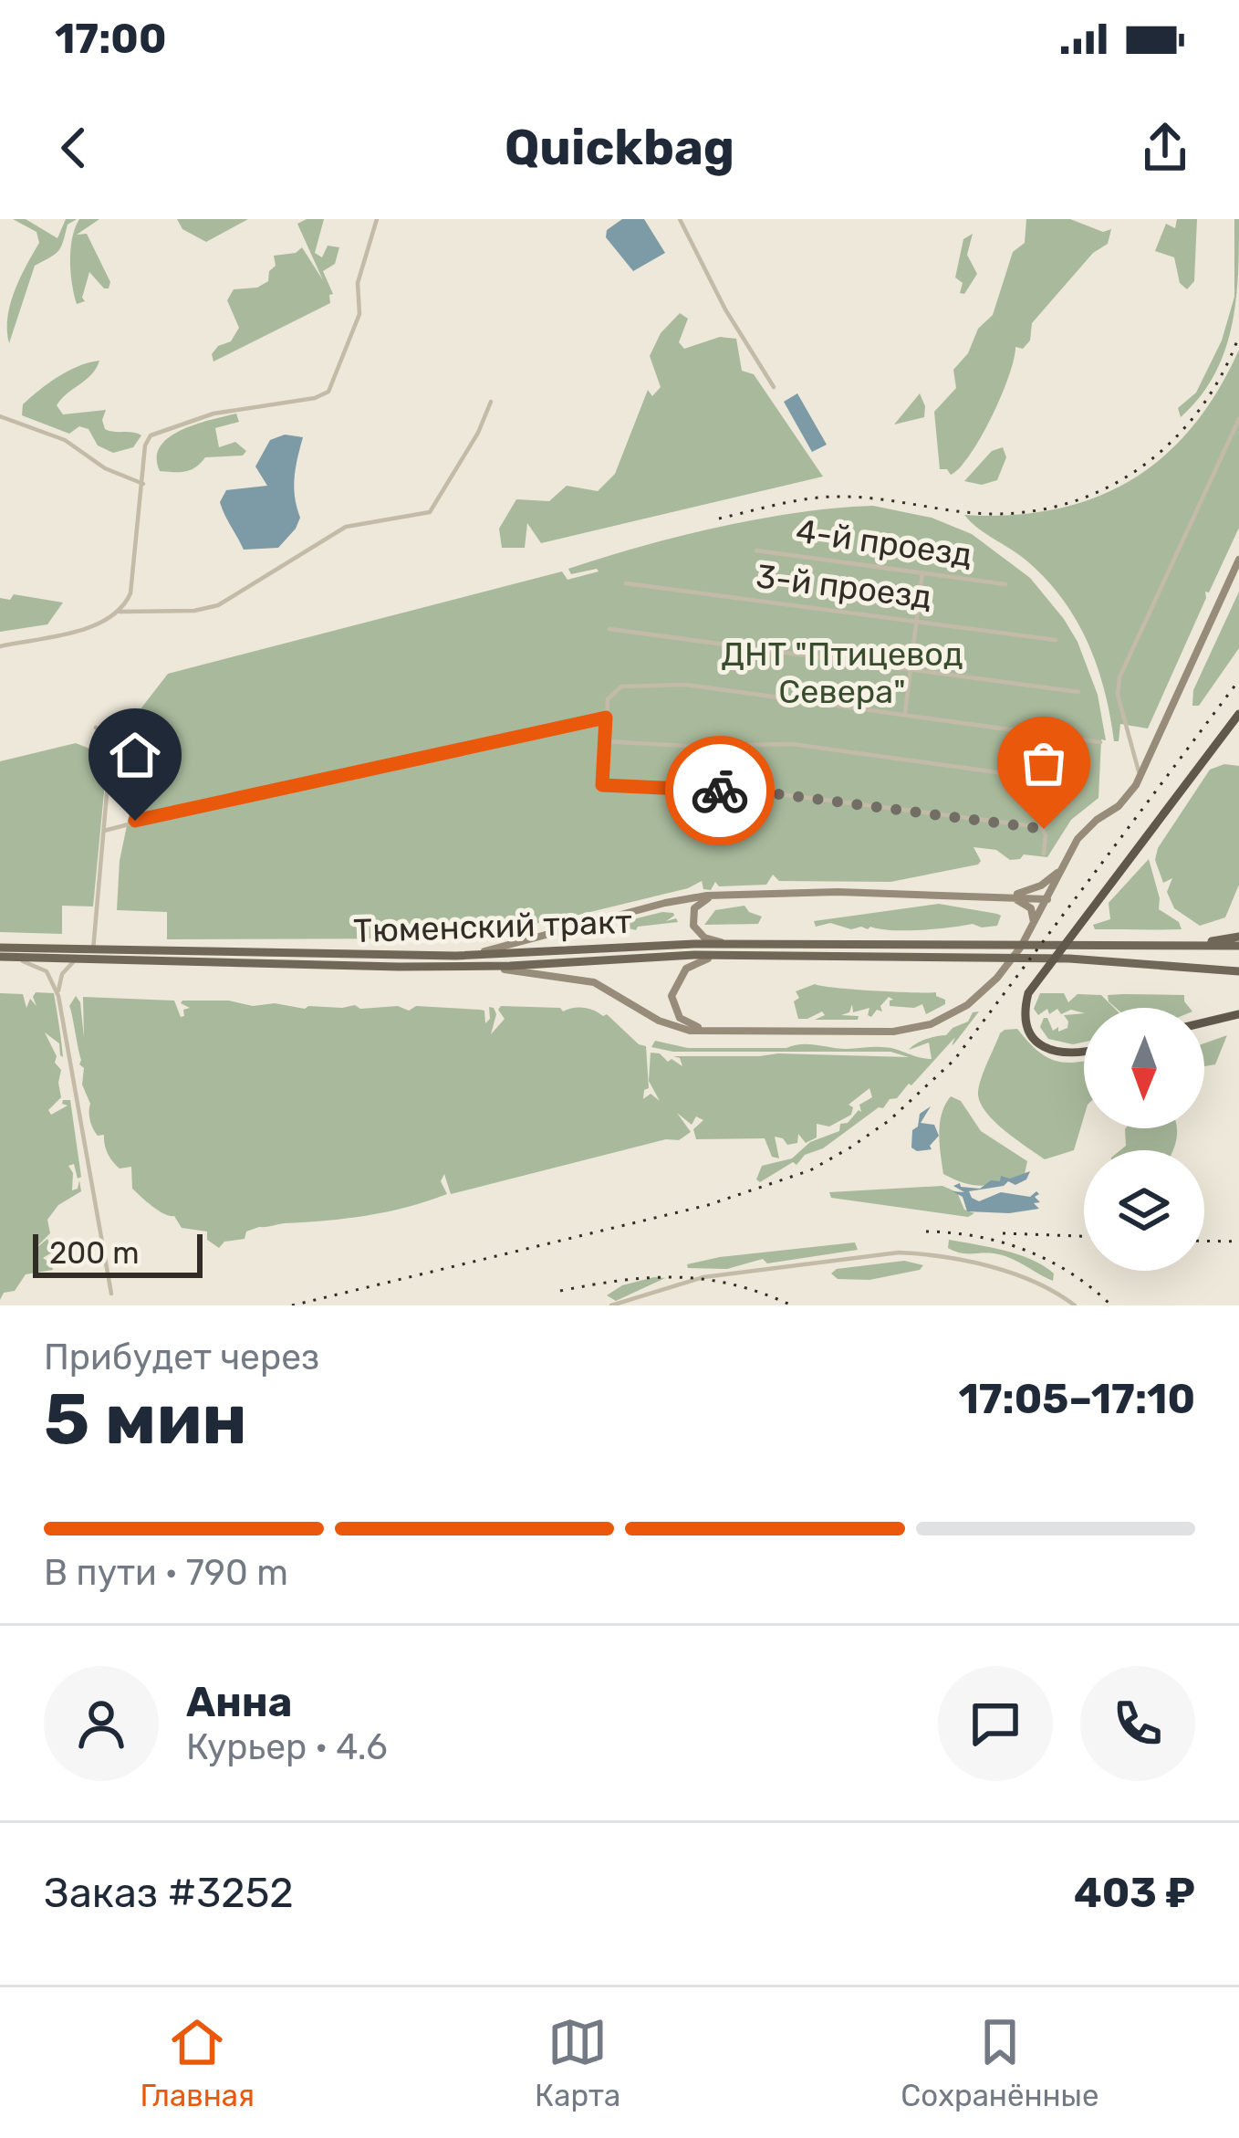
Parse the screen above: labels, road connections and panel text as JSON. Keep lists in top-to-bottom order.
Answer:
{
  "streets": {
    "main road": ["Тюменский тракт"],
    "street": ["4-й проезд", "3-й проезд"]
  },
  "parks": ["ДНТ \"Птицевод Севера\""],
  "scale_bar": "200 m",
  "north": "bottom",
  "page": {
    "status": "17:00",
    "header": "Quickbag",
    "scale": "200 m",
    "heading": ["5 мин", "Прибудет через", "17:05–17:10"],
    "panel": [
      "Анна",
      "Курьер · 4.6",
      "Заказ #3252",
      "403 ₽"
    ],
    "bar": "В пути · 790 m",
    "tabs": ["Главная", "Карта", "Сохранённые"]
  }
}
